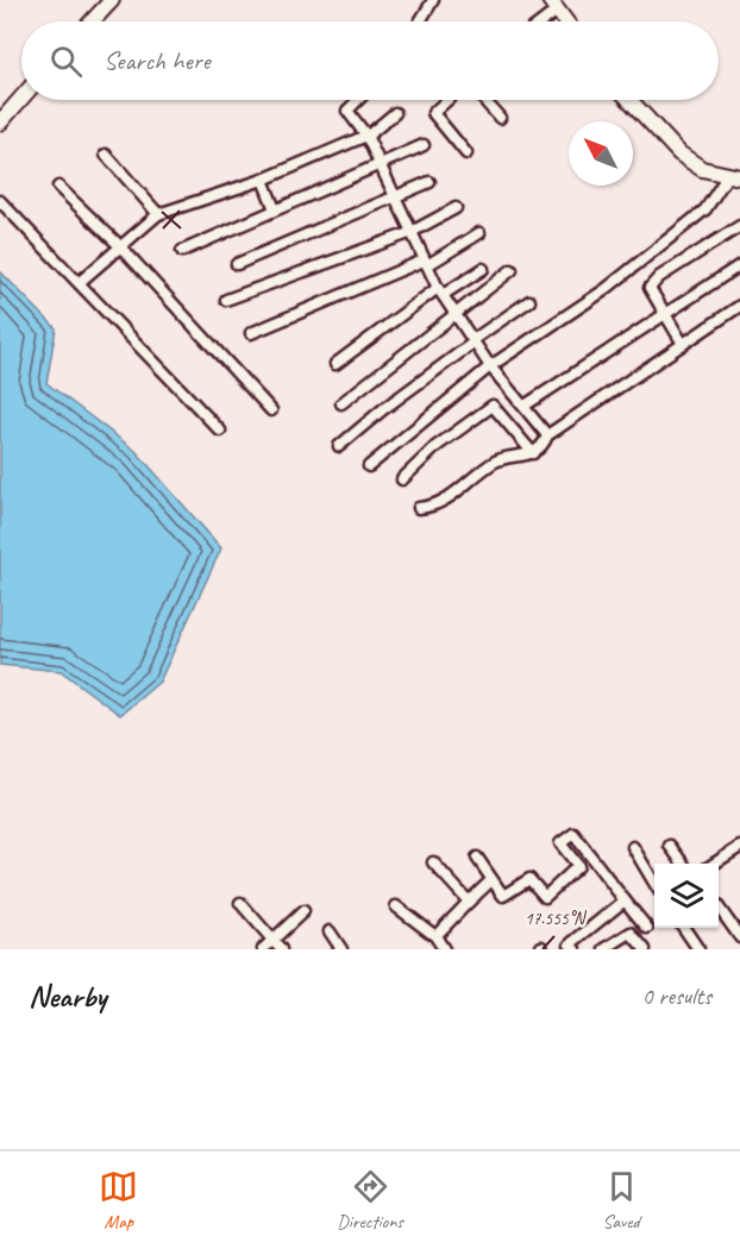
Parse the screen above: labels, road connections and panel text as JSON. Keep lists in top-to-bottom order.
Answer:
{
  "north": "top left",
  "page": {
    "search": "Search here",
    "heading": ["Nearby", "0 results"],
    "nav": ["Map", "Directions", "Saved"]
  },
  "coordinates": ["17.555°N"]
}
